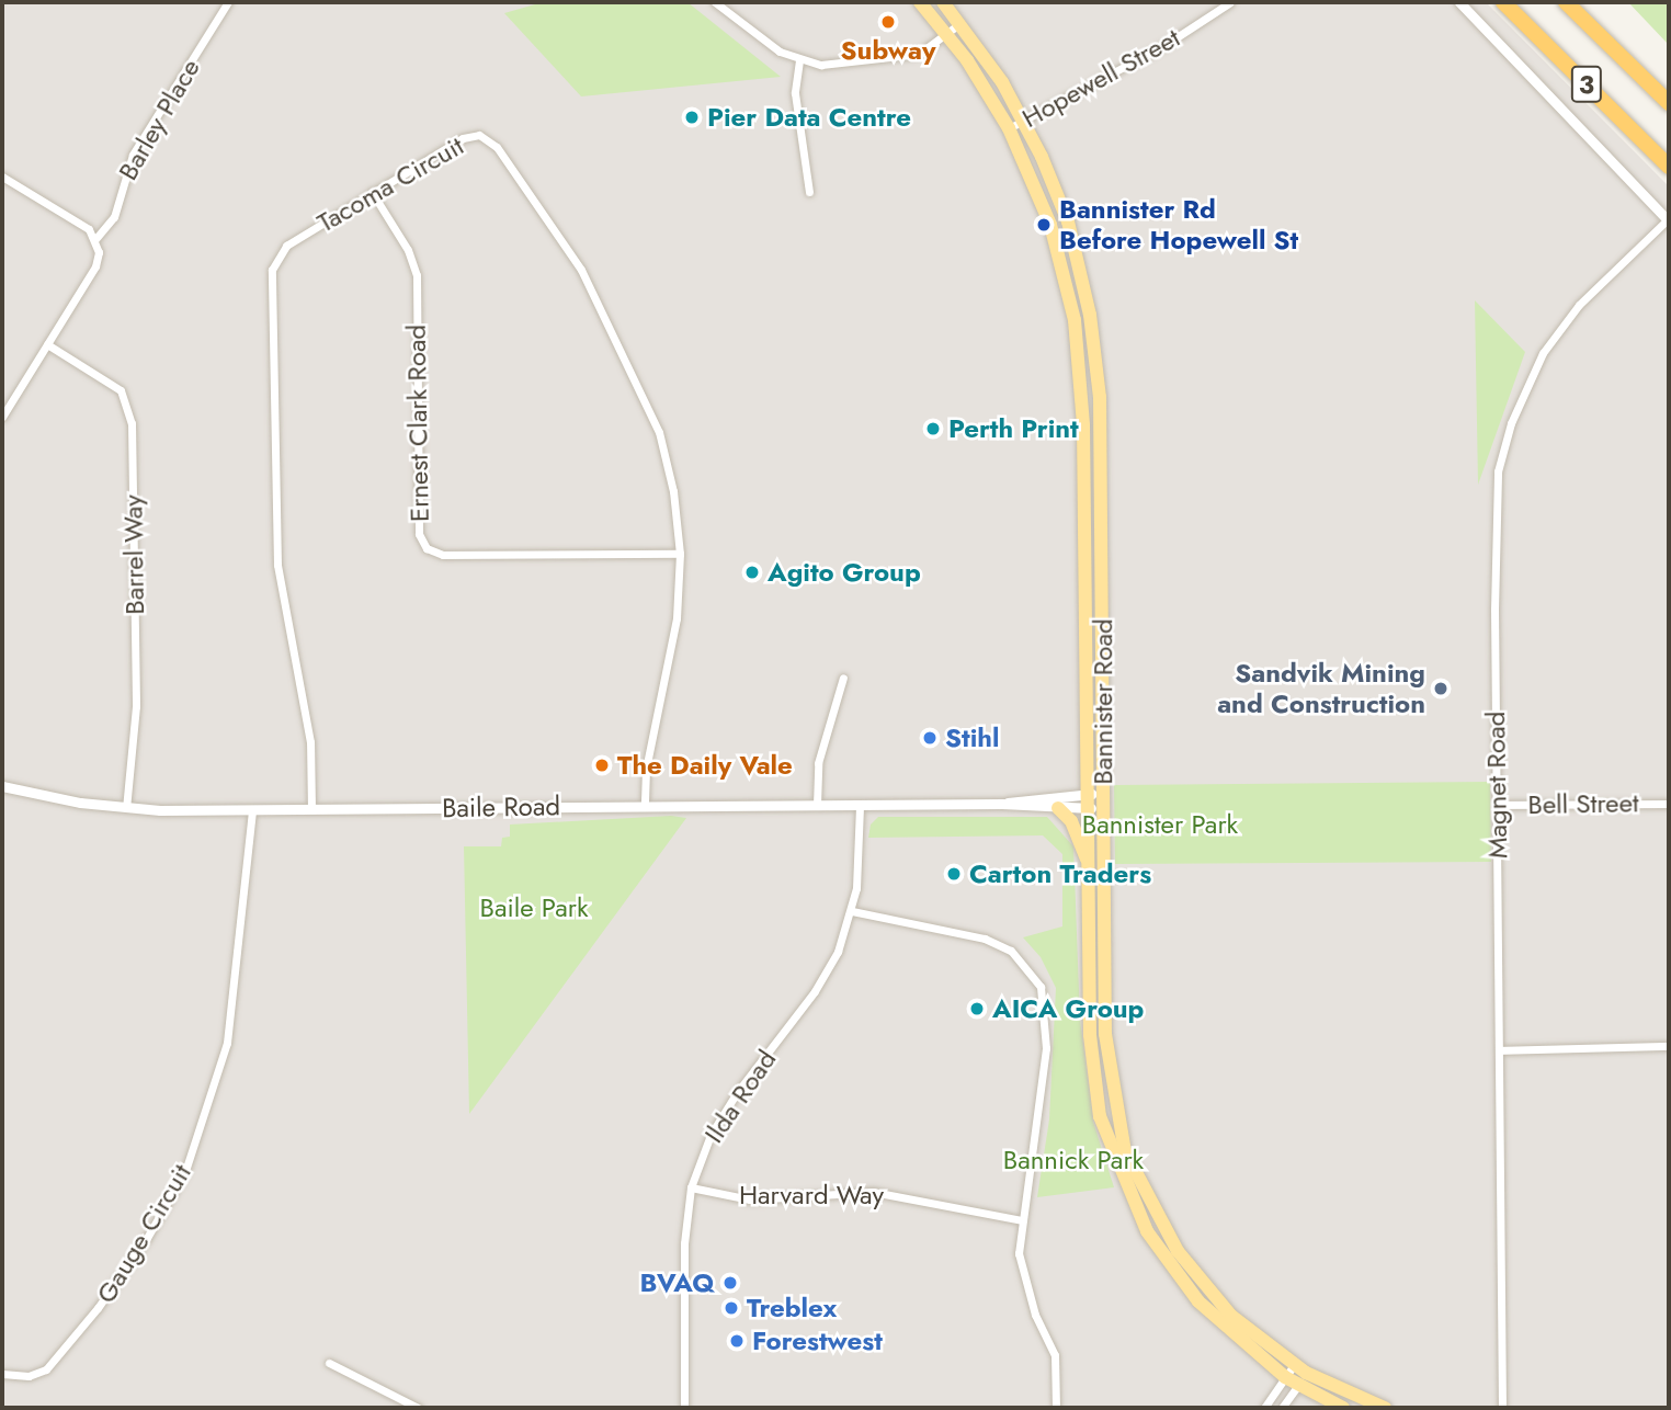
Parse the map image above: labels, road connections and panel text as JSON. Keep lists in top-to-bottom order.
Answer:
{
  "streets": {
    "highway": ["3"],
    "main road": ["Bannister Road"],
    "street": [
      "Hopewell Street",
      "Barley Place",
      "Tacoma Circuit",
      "Ernest Clark Road",
      "Barrel Way",
      "Magnet Road",
      "Bell Street",
      "Baile Road",
      "Ilda Road",
      "Harvard Way",
      "Gauge Circuit"
    ]
  },
  "crossings": [
    ["Hopewell Street", "Bannister Road"],
    ["Tacoma Circuit", "Ernest Clark Road"],
    ["Tacoma Circuit", "Baile Road"],
    ["Barrel Way", "Baile Road"],
    ["Bannister Road", "Baile Road"],
    ["Magnet Road", "Bell Street"],
    ["Baile Road", "Ilda Road"],
    ["Baile Road", "Gauge Circuit"],
    ["Ilda Road", "Harvard Way"]
  ],
  "parks": ["Bannister Park", "Baile Park", "Bannick Park"],
  "places": [
    "Subway",
    "Pier Data Centre",
    "Bannister Rd Before Hopewell St",
    "Perth Print",
    "Agito Group",
    "Sandvik Mining and Construction",
    "Stihl",
    "The Daily Vale",
    "Carton Traders",
    "AICA Group",
    "BVAQ",
    "Treblex",
    "Forestwest"
  ]
}
